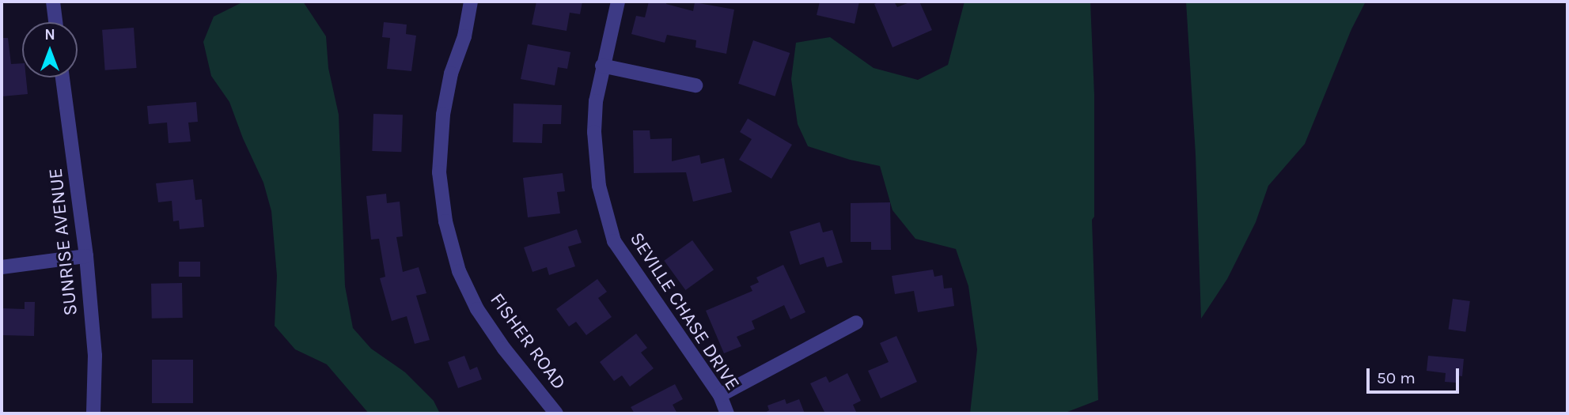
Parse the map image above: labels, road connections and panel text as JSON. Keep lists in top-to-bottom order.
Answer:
{
  "streets": {
    "street": ["SUNRISE AVENUE", "SEVILLE CHASE DRIVE", "FISHER ROAD"]
  },
  "scale_bar": "50 m",
  "north": "top"
}
